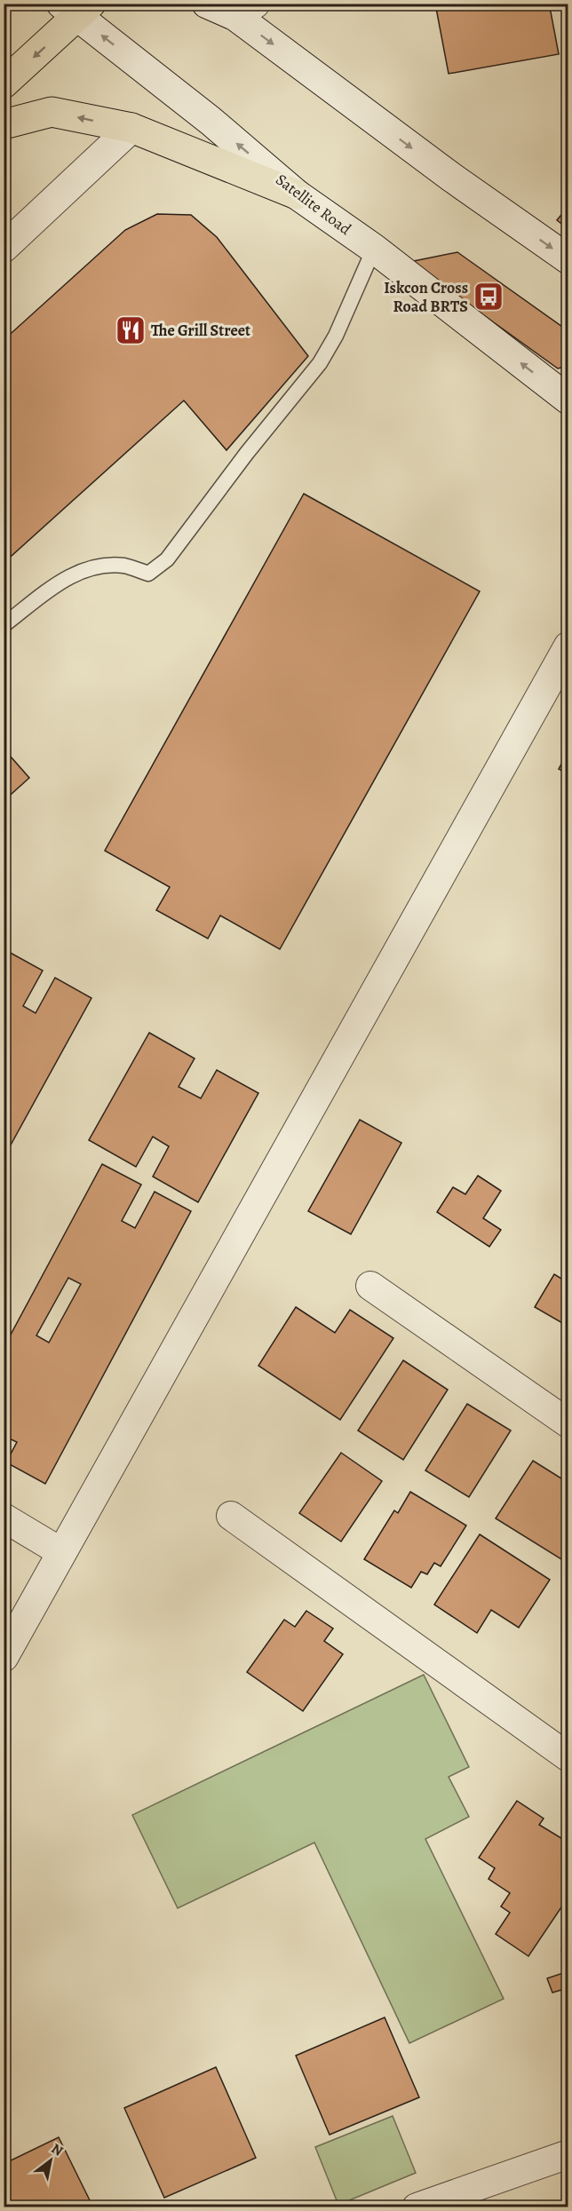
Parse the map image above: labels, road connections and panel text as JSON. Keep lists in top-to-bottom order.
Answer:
{
  "streets": {
    "street": ["Satellite Road"]
  },
  "places": {
    "bus stop": ["Iskcon Cross Road BRTS"],
    "restaurant": ["The Grill Street"]
  },
  "north": "top right"
}
